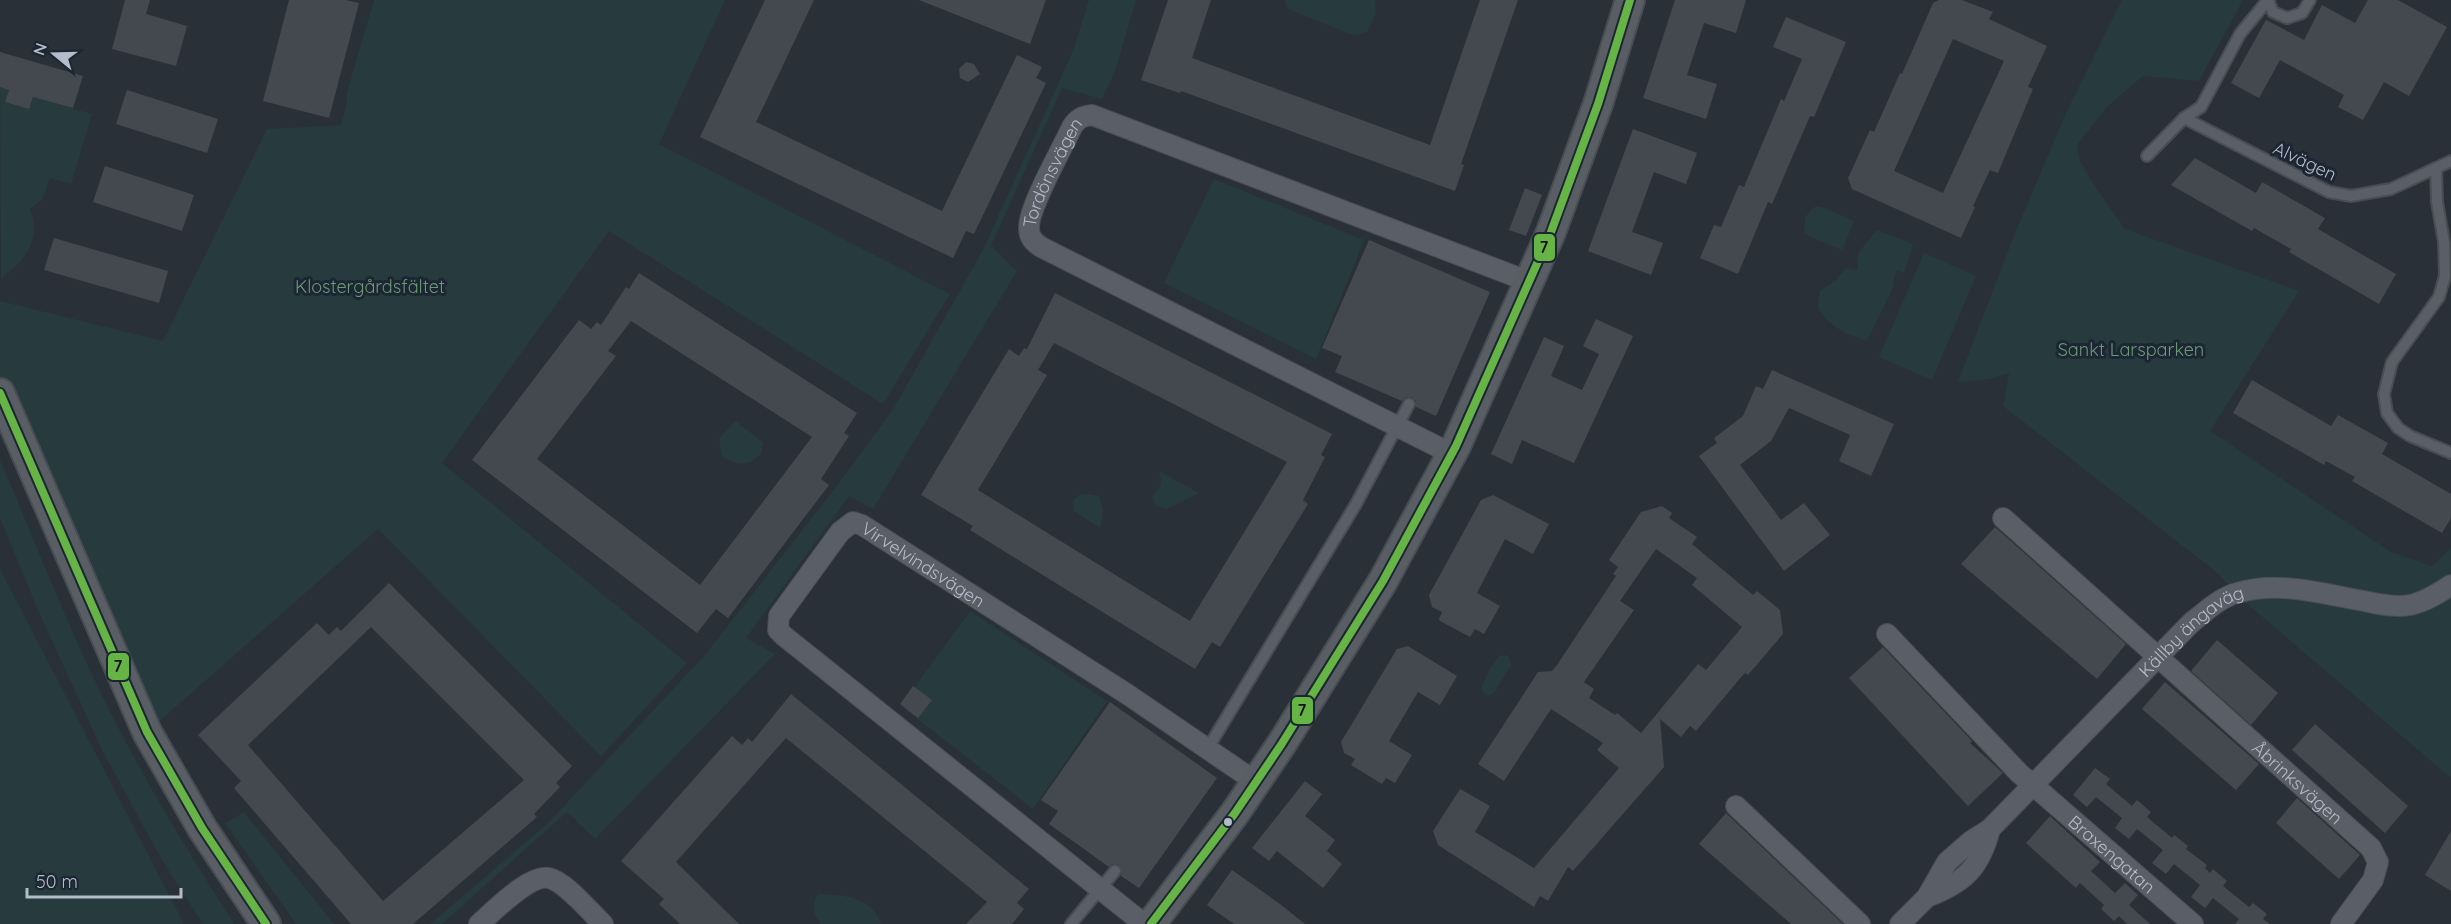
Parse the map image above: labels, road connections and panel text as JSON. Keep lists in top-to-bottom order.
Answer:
{
  "streets": {
    "street": [
      "Tordönsvägen",
      "Virvelvindsvägen",
      "Källby ängaväg",
      "Åbrinksvägen",
      "Braxengatan"
    ],
    "lane": ["Alvägen"]
  },
  "crossings": [
    ["Källby ängaväg", "Åbrinksvägen"],
    ["Källby ängaväg", "Braxengatan"]
  ],
  "parks": ["Klostergårdsfältet", "Sankt Larsparken"],
  "lines": ["transit line 7"],
  "scale_bar": "50 m",
  "north": "left"
}
